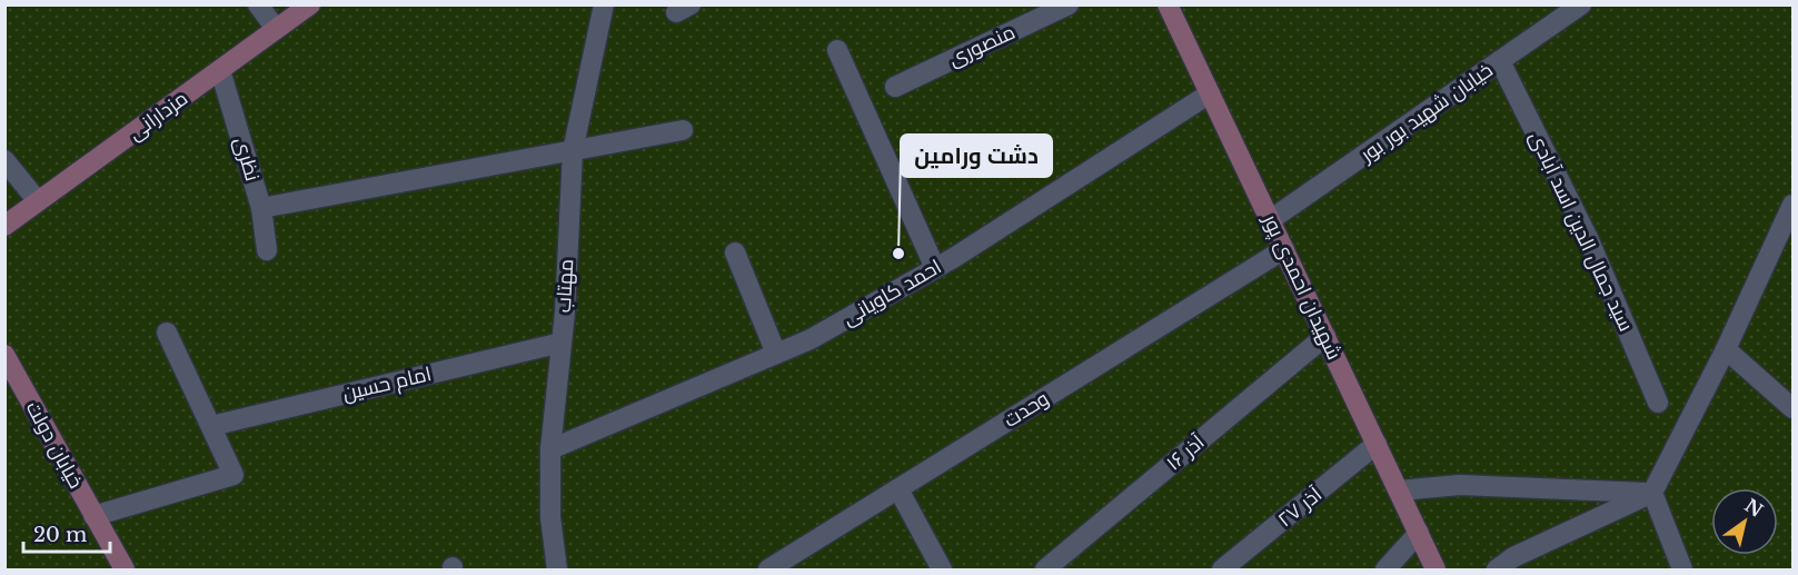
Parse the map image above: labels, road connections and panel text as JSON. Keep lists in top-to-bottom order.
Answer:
{
  "streets": {
    "street": [
      "منصوری",
      "خیابان شهید بور بور",
      "مزدارانی",
      "نظری",
      "سید جمال الدین اسد آبادی",
      "مهتاب",
      "شهیدان احمدی پور",
      "احمد کاویانی",
      "امام حسین",
      "وحدت",
      "خیابان دولت",
      "۱۶ آذر",
      "۲۷ آذر"
    ]
  },
  "crossings": [
    ["خیابان شهید بور بور", "سید جمال الدین اسد آبادی"],
    ["خیابان شهید بور بور", "شهیدان احمدی پور"],
    ["مزدارانی", "نظری"],
    ["مهتاب", "احمد کاویانی"],
    ["مهتاب", "امام حسین"],
    ["شهیدان احمدی پور", "احمد کاویانی"],
    ["شهیدان احمدی پور", "وحدت"],
    ["شهیدان احمدی پور", "۱۶ آذر"],
    ["شهیدان احمدی پور", "۲۷ آذر"]
  ],
  "places": ["دشت ورامین"],
  "scale_bar": "20 m",
  "north": "top right"
}
